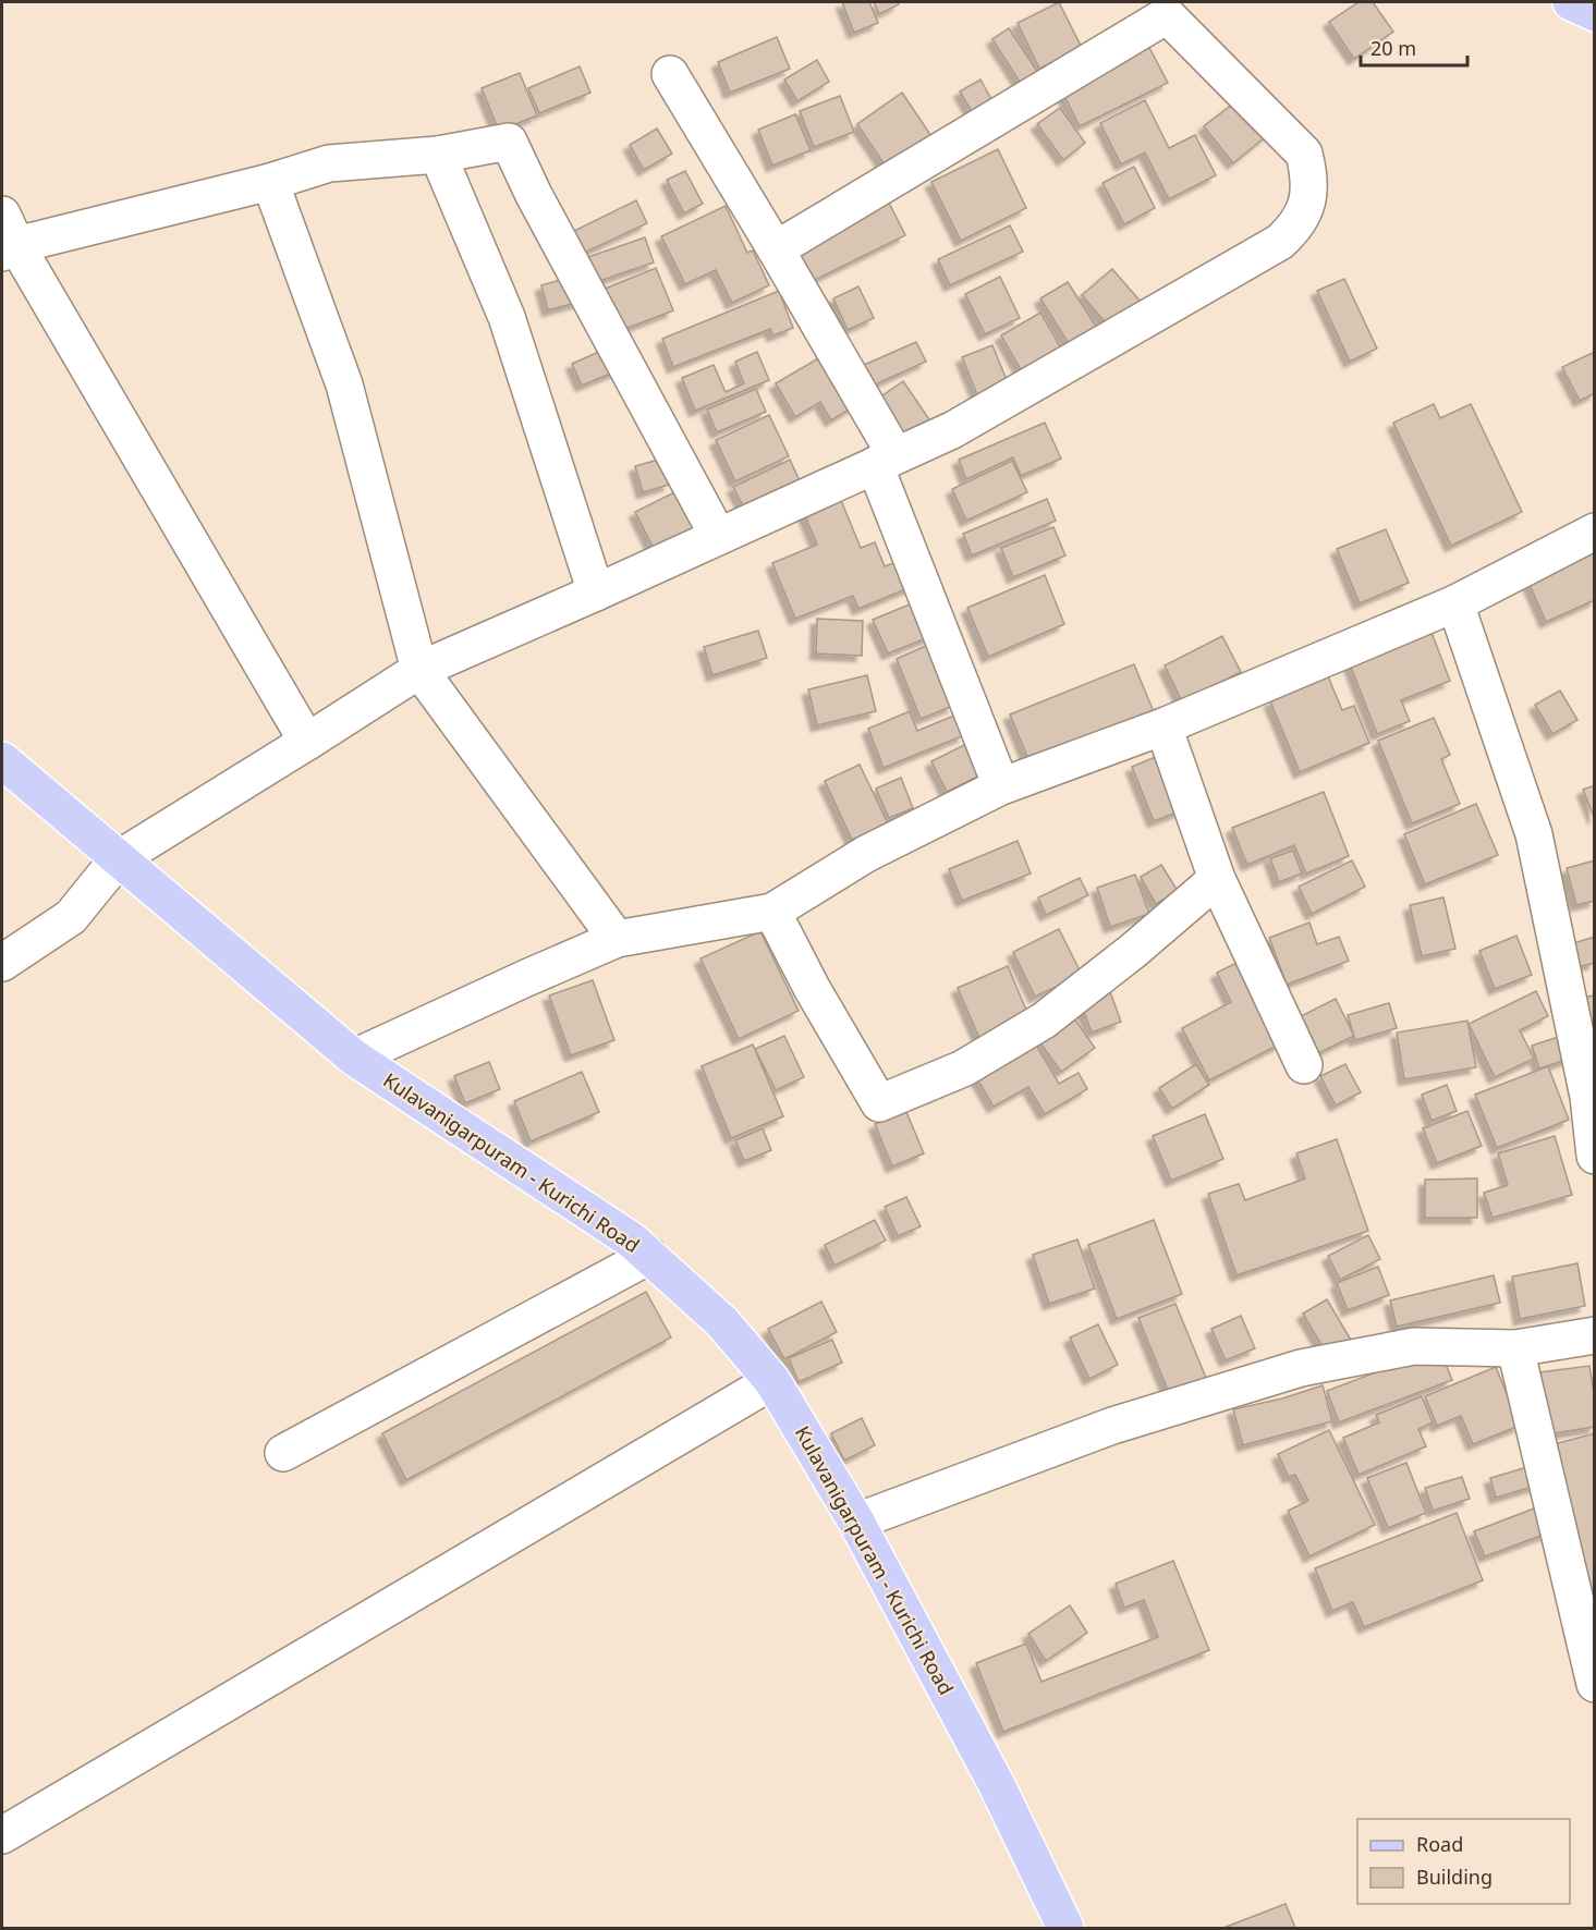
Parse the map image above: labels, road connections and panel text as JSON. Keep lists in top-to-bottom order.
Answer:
{
  "streets": {
    "main road": ["Kulavanigarpuram - Kurichi Road"]
  },
  "legend": ["Road", "Building"],
  "scale_bar": "20 m"
}
